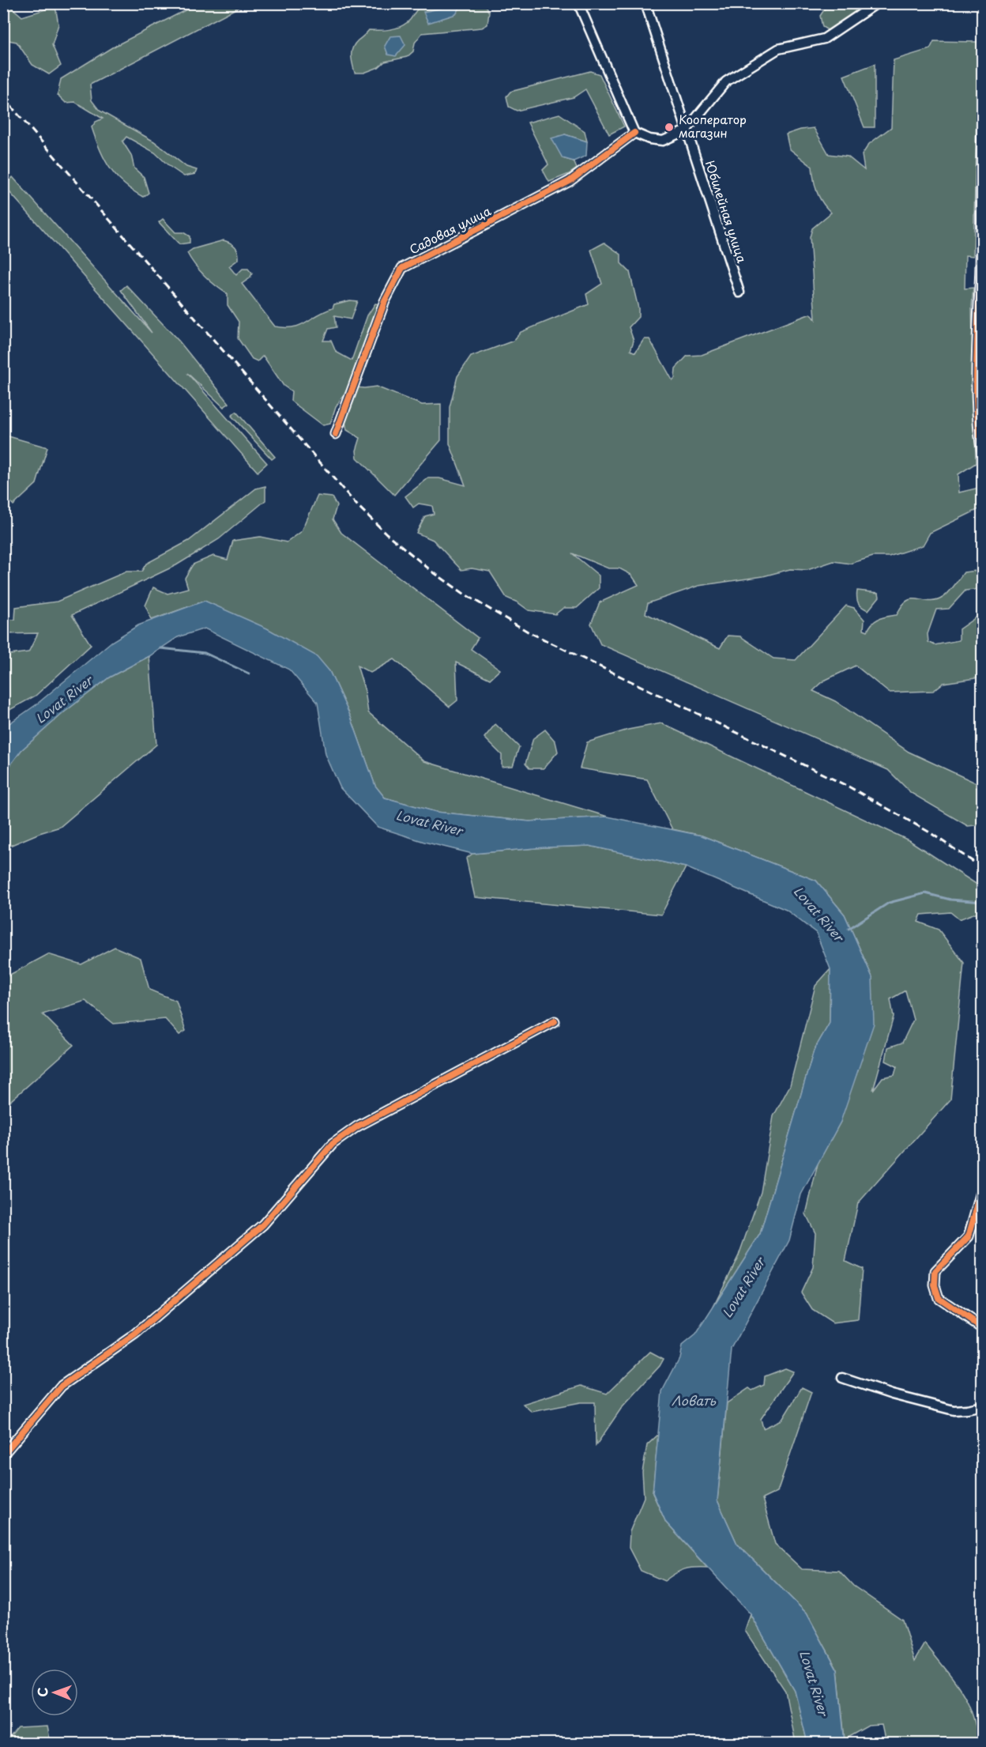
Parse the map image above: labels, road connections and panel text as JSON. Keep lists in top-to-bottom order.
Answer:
{
  "streets": {
    "street": ["Юбилейная улица", "Садовая улица"]
  },
  "water": ["Lovat River", "Ловать"],
  "places": ["Кооператор магазин"],
  "north": "left"
}
